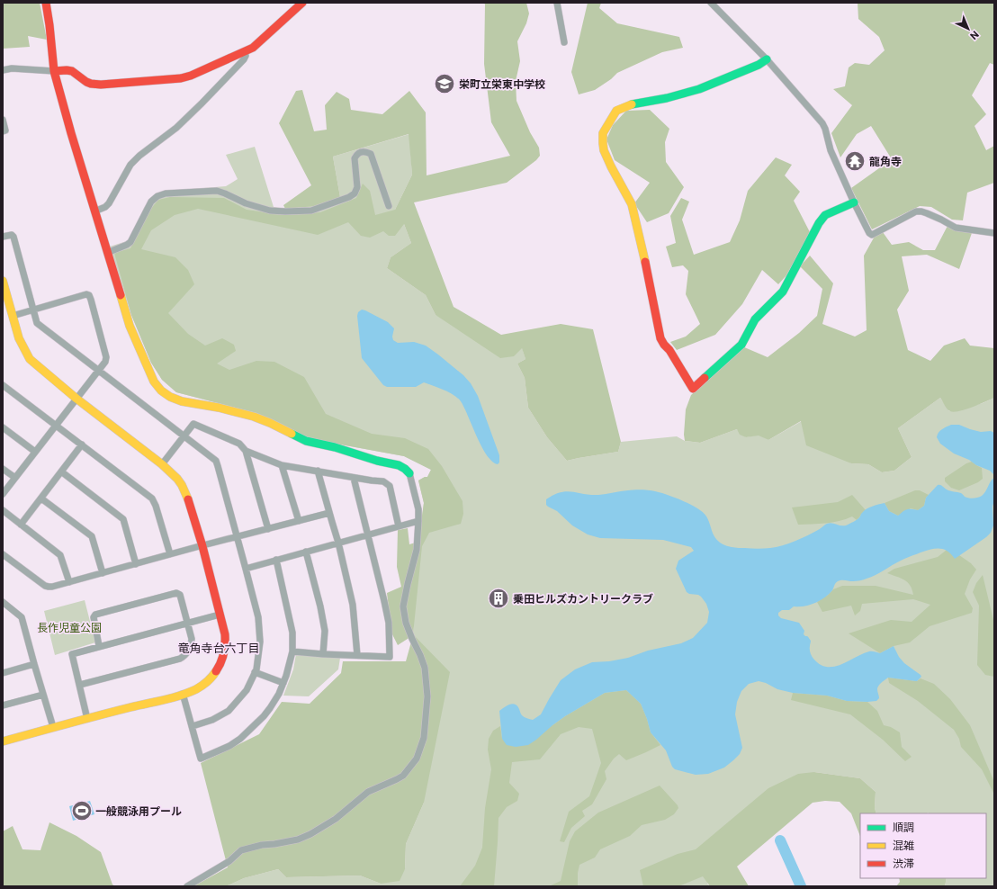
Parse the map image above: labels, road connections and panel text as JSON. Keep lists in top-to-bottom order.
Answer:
{
  "districts": ["竜角寺台六丁目"],
  "parks": ["長作児童公園"],
  "places": {
    "school or university": ["栄町立栄東中学校"],
    "temple": ["龍角寺"],
    "building": ["乗田ヒルズカントリークラブ"],
    "sports": ["一般競泳用プール"]
  },
  "legend": ["順調", "混雑", "渋滞"],
  "north": "bottom right"
}
